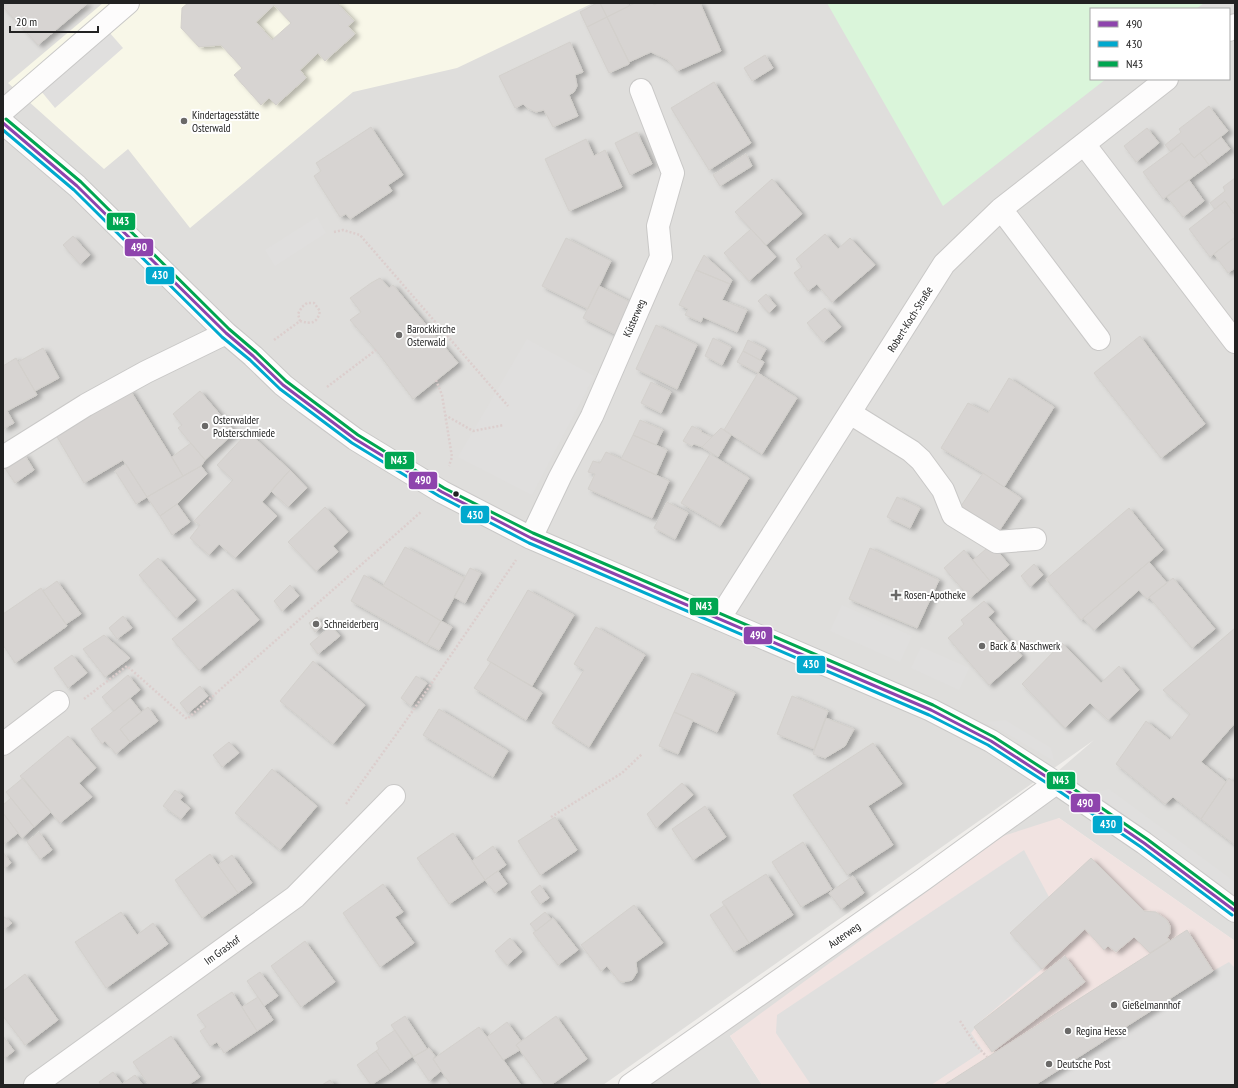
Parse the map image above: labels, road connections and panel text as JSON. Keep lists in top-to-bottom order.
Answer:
{
  "streets": {
    "street": [
      "Küsterweg",
      "Robert-Koch-Straße",
      "Auterweg",
      "Im Grashof"
    ]
  },
  "places": {
    "other": [
      "Kindertagesstätte Osterwald",
      "Barockkirche Osterwald",
      "Osterwalder Polsterschmiede",
      "Schneiderberg",
      "Back & Naschwerk",
      "Gießelmannhof",
      "Regina Hesse",
      "Deutsche Post"
    ],
    "health": ["Rosen-Apotheke"]
  },
  "lines": ["transit line N43", "transit line 490", "transit line 430"],
  "legend": ["490", "430", "N43"],
  "scale_bar": "20 m"
}
